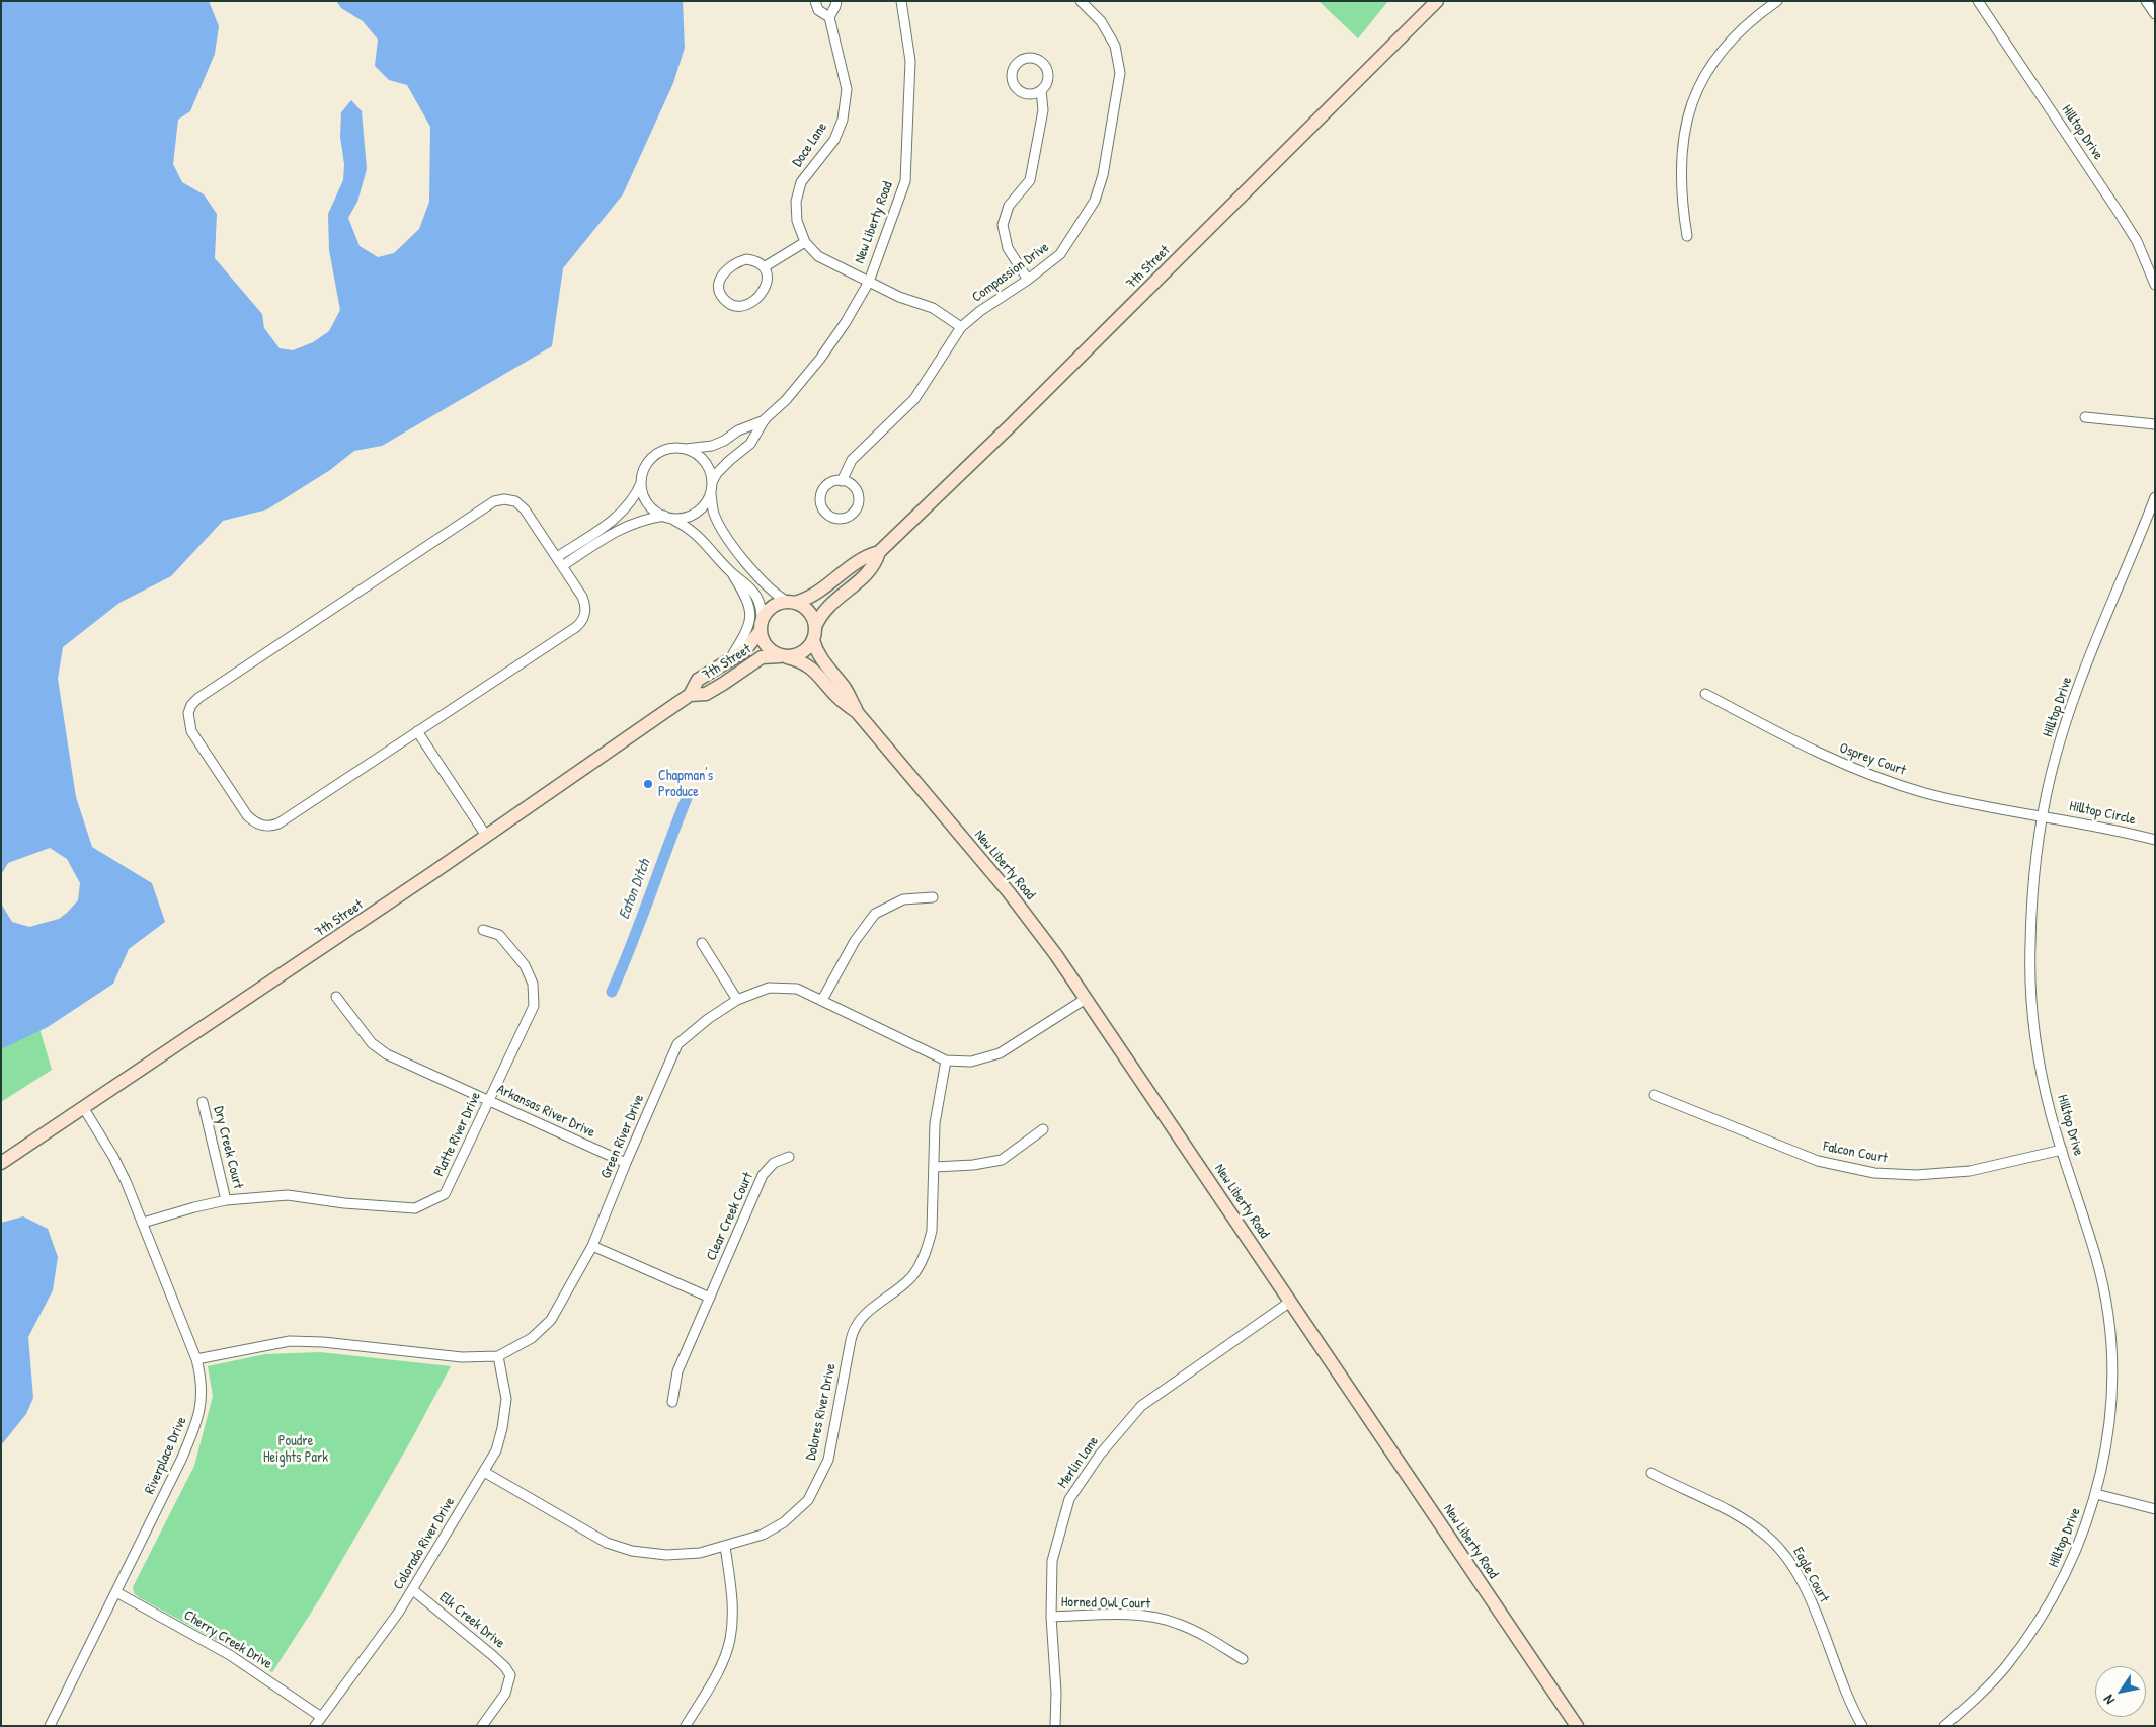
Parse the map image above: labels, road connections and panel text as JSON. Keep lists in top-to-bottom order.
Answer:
{
  "streets": {
    "street": [
      "Hilltop Drive",
      "Doce Lane",
      "New Liberty Road",
      "7th Street",
      "Compassion Drive",
      "Osprey Court",
      "Hilltop Circle",
      "Arkansas River Drive",
      "Platte River Drive",
      "Green River Drive",
      "Dry Creek Court",
      "Falcon Court",
      "Clear Creek Court",
      "Dolores River Drive",
      "Riverplace Drive",
      "Merlin Lane",
      "Colorado River Drive",
      "Eagle Court",
      "Horned Owl Court",
      "Elk Creek Drive",
      "Cherry Creek Drive"
    ]
  },
  "crossings": [
    ["Hilltop Drive", "Osprey Court"],
    ["Hilltop Drive", "Hilltop Circle"],
    ["Hilltop Drive", "Falcon Court"],
    ["Doce Lane", "New Liberty Road"],
    ["Doce Lane", "Compassion Drive"],
    ["New Liberty Road", "7th Street"],
    ["New Liberty Road", "Green River Drive"],
    ["New Liberty Road", "Merlin Lane"],
    ["7th Street", "Riverplace Drive"],
    ["Osprey Court", "Hilltop Circle"],
    ["Arkansas River Drive", "Platte River Drive"],
    ["Arkansas River Drive", "Green River Drive"],
    ["Platte River Drive", "Dry Creek Court"],
    ["Platte River Drive", "Riverplace Drive"],
    ["Green River Drive", "Dolores River Drive"],
    ["Green River Drive", "Riverplace Drive"],
    ["Green River Drive", "Colorado River Drive"],
    ["Dolores River Drive", "Colorado River Drive"],
    ["Riverplace Drive", "Cherry Creek Drive"],
    ["Merlin Lane", "Horned Owl Court"],
    ["Colorado River Drive", "Elk Creek Drive"],
    ["Colorado River Drive", "Cherry Creek Drive"]
  ],
  "water": ["Eaton Ditch"],
  "parks": ["Poudre Heights Park"],
  "places": ["Chapman's Produce"],
  "north": "bottom left"
}
